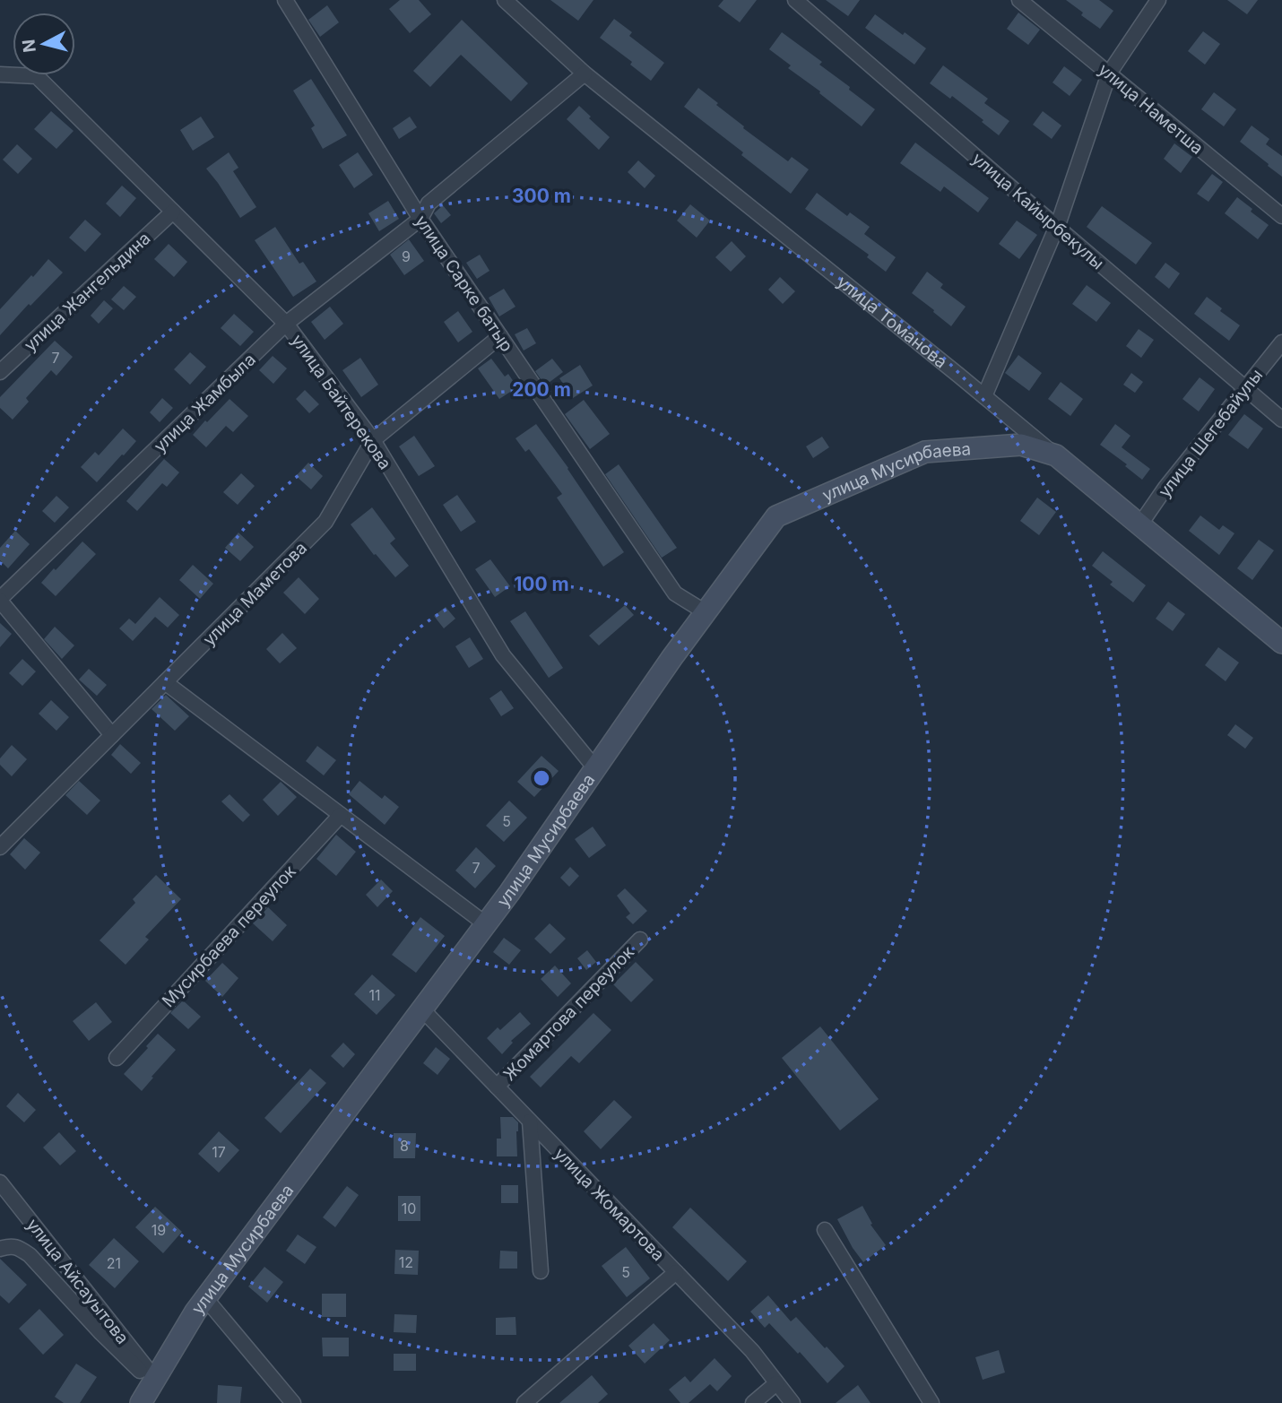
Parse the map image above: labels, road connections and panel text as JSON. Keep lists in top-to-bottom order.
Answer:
{
  "streets": {
    "street": [
      "улица Наметша",
      "улица Кайырбекулы",
      "улица Сарке батыр",
      "улица Жангельдина",
      "улица Томанова",
      "улица Байтерекова",
      "улица Жамбыла",
      "улица Шегебайулы",
      "улица Мусирбаева",
      "улица Маметова",
      "Мусирбаева переулок",
      "Жомартова переулок",
      "улица Жомартова",
      "улица Айсауытова"
    ]
  },
  "crossings": [
    ["улица Кайырбекулы", "улица Шегебайулы"],
    ["улица Сарке батыр", "улица Жамбыла"],
    ["улица Сарке батыр", "улица Мусирбаева"],
    ["улица Сарке батыр", "улица Маметова"],
    ["улица Жангельдина", "улица Байтерекова"],
    ["улица Томанова", "улица Жамбыла"],
    ["улица Томанова", "улица Шегебайулы"],
    ["улица Томанова", "улица Мусирбаева"],
    ["улица Байтерекова", "улица Жамбыла"],
    ["улица Байтерекова", "улица Мусирбаева"],
    ["улица Байтерекова", "улица Маметова"],
    ["улица Мусирбаева", "улица Жомартова"],
    ["улица Мусирбаева", "улица Айсауытова"],
    ["Жомартова переулок", "улица Жомартова"]
  ],
  "house_numbers": [
    "9",
    "7",
    "5",
    "7",
    "11",
    "8",
    "17",
    "10",
    "19",
    "12",
    "21",
    "5"
  ],
  "north": "left",
  "rings": ["300 m", "200 m", "100 m"]
}
